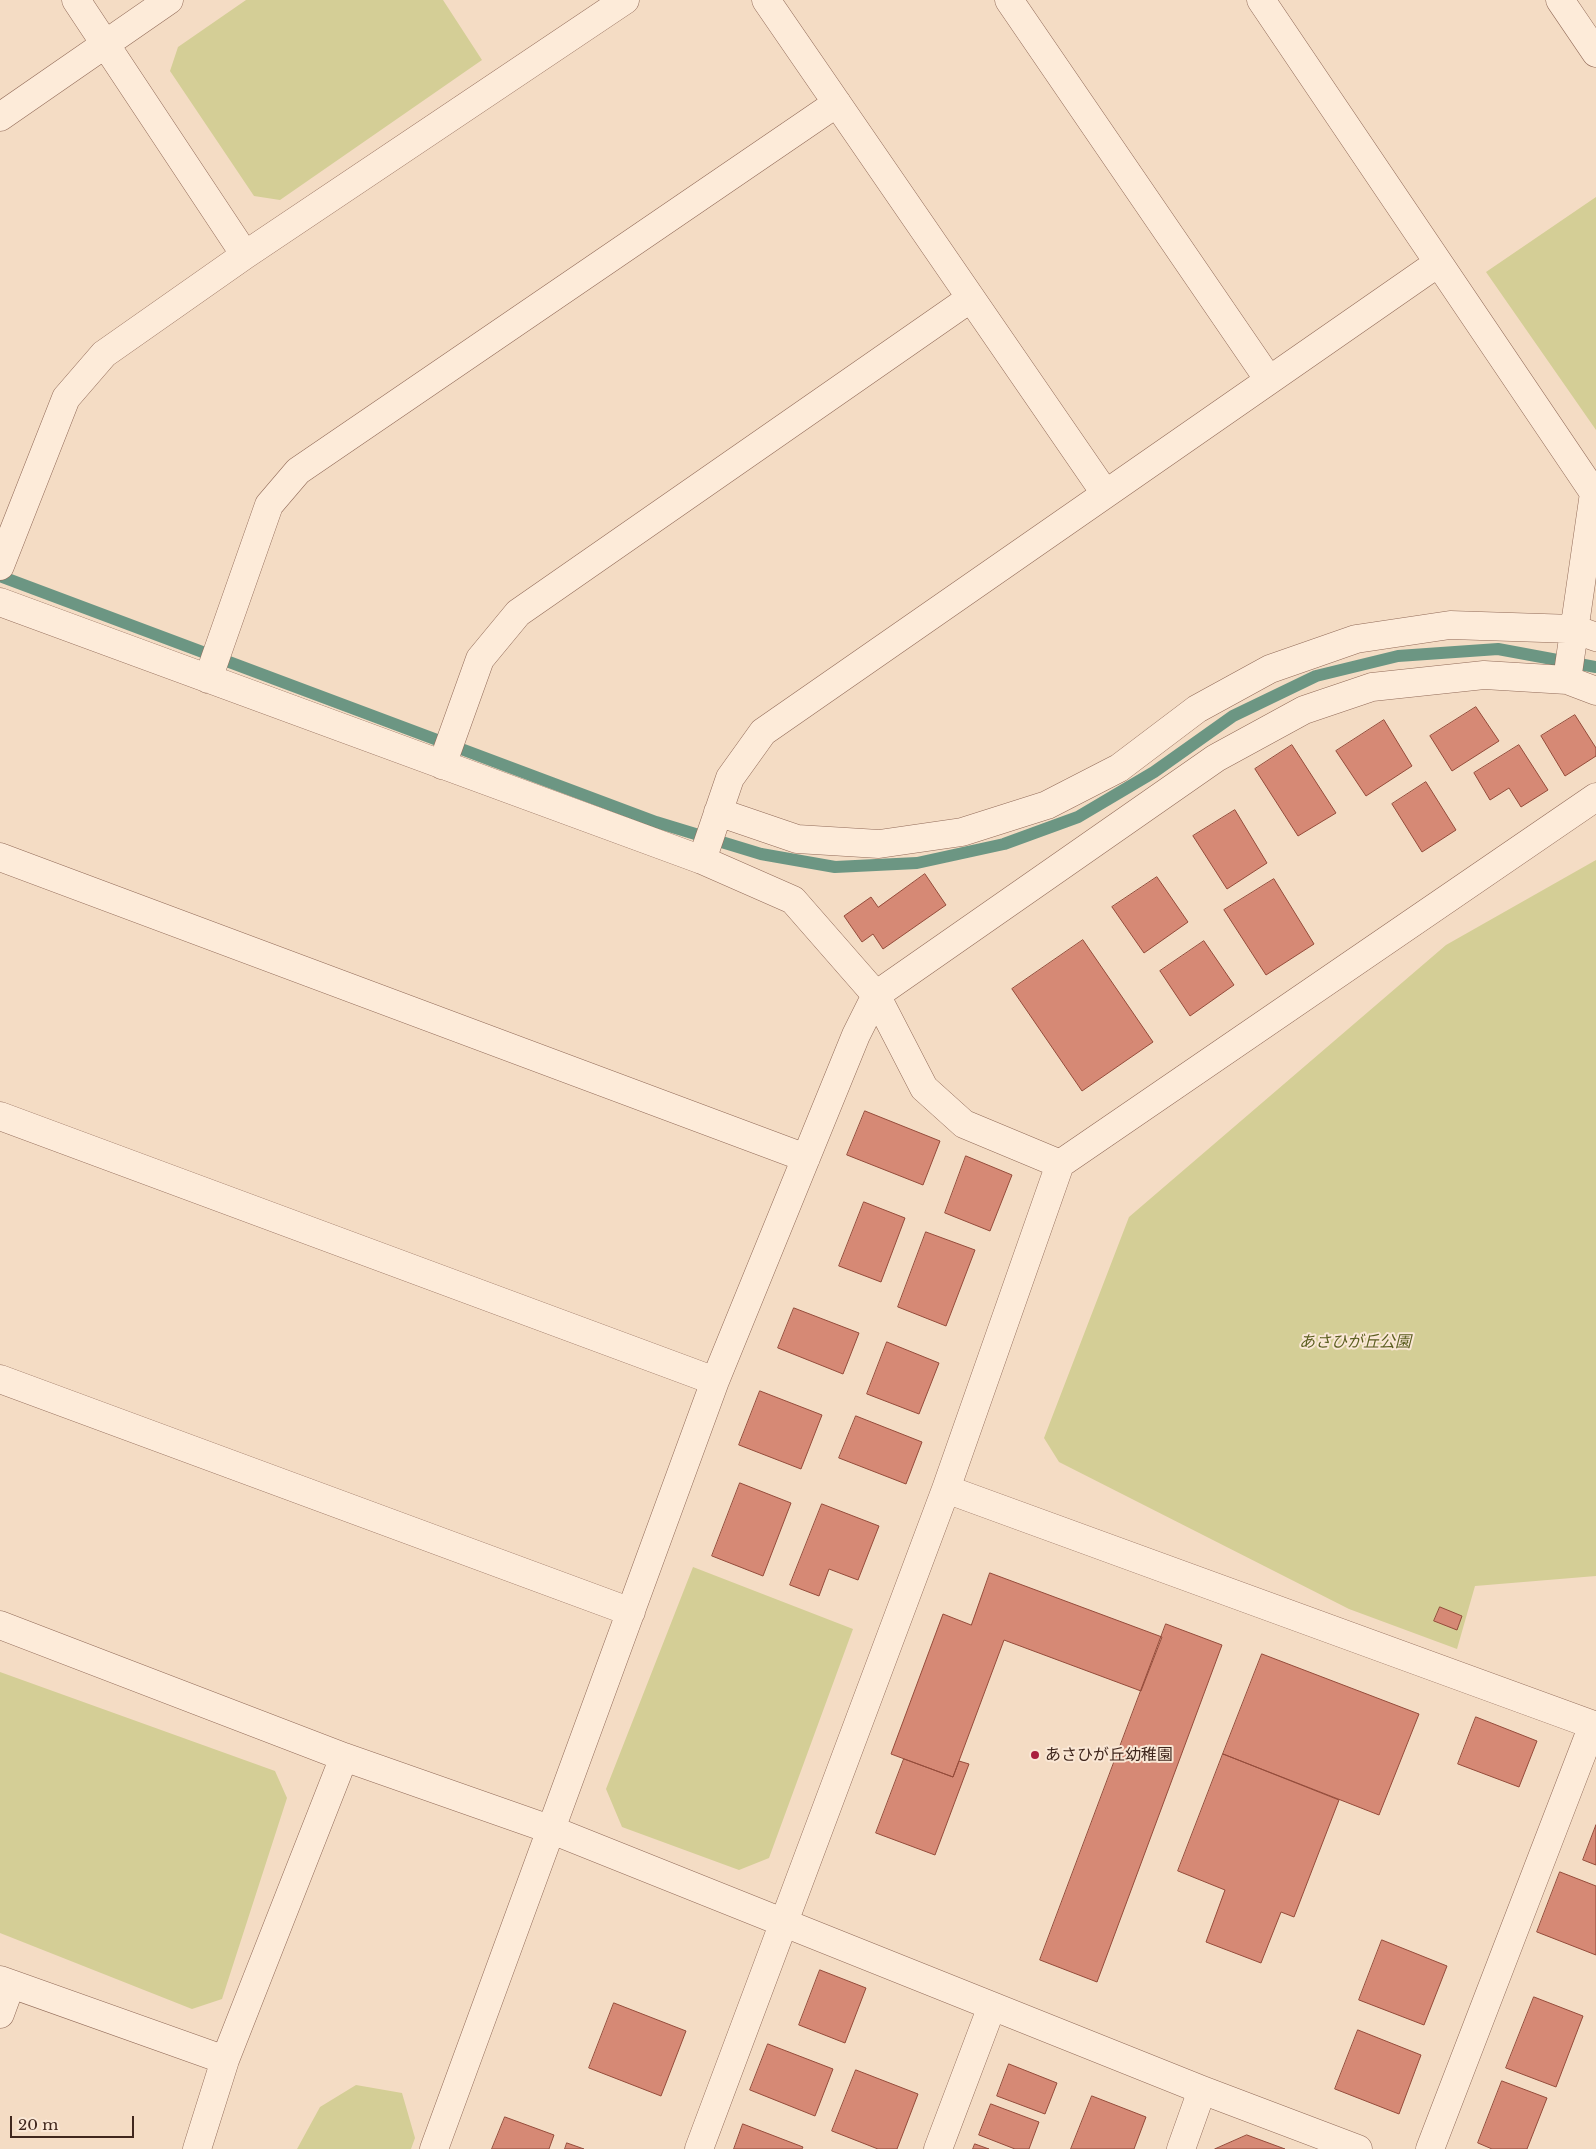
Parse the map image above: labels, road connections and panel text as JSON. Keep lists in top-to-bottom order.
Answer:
{
  "parks": ["あさひが丘公園"],
  "places": ["あさひが丘幼稚園"],
  "scale_bar": "20 m"
}
